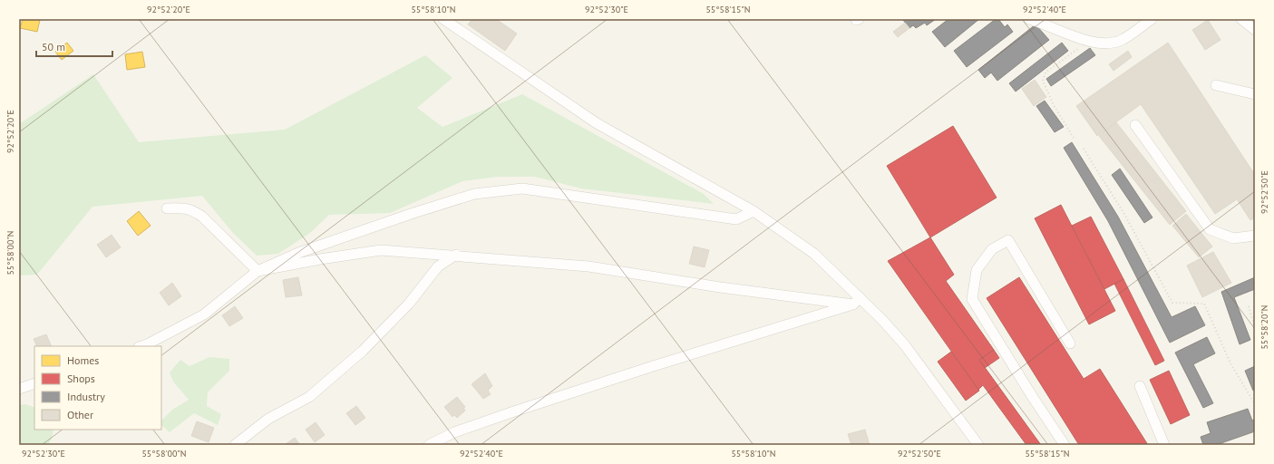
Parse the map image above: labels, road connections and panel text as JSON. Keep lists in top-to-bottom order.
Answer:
{
  "legend": [
    "Homes",
    "Shops",
    "Industry",
    "Other"
  ],
  "scale_bar": "50 m",
  "coordinates": [
    "92°52'20\"E",
    "55°58'10\"N",
    "92°52'30\"E",
    "55°58'15\"N",
    "92°52'40\"E",
    "92°52'50\"E",
    "55°58'00\"N",
    "55°58'20\"N"
  ]
}
